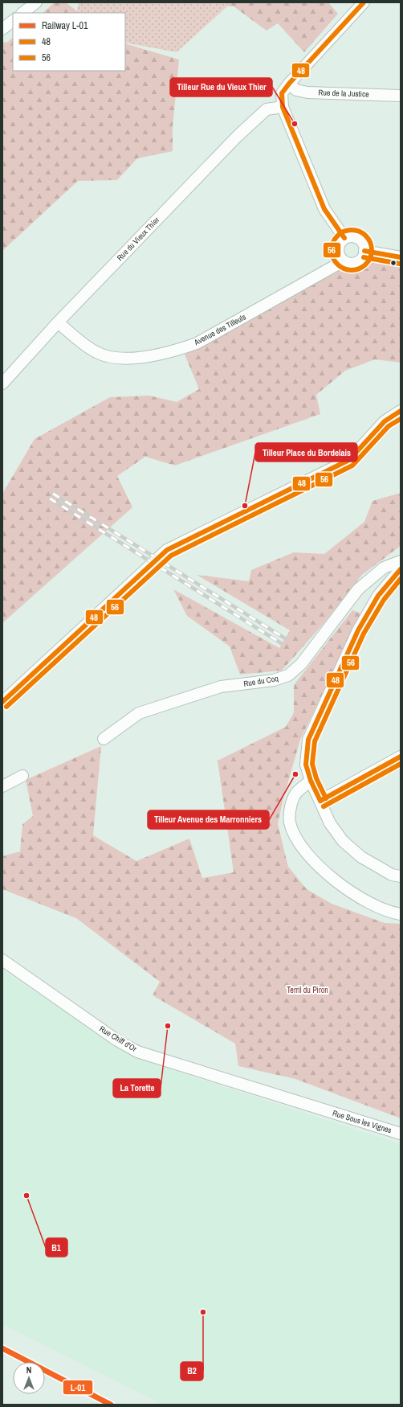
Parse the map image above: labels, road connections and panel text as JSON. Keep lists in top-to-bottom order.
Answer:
{
  "streets": {
    "street": [
      "Rue de la Justice",
      "Rue du Vieux Thier",
      "Avenue des Tilleuls",
      "Rue du Coq",
      "Rue Chiff d'Or",
      "Rue Sous les Vignes"
    ]
  },
  "crossings": [
    ["Rue du Vieux Thier", "Avenue des Tilleuls"],
    ["Rue Chiff d'Or", "Rue Sous les Vignes"]
  ],
  "parks": ["Terril du Piron"],
  "places": [
    "Tilleur Rue du Vieux Thier",
    "Tilleur Place du Bordelais",
    "Tilleur Avenue des Marronniers",
    "La Torette",
    "B1",
    "B2"
  ],
  "lines": ["transit line 48", "transit line 56", "rail line L-01"],
  "legend": ["Railway L-01", "48", "56"],
  "north": "top"
}
